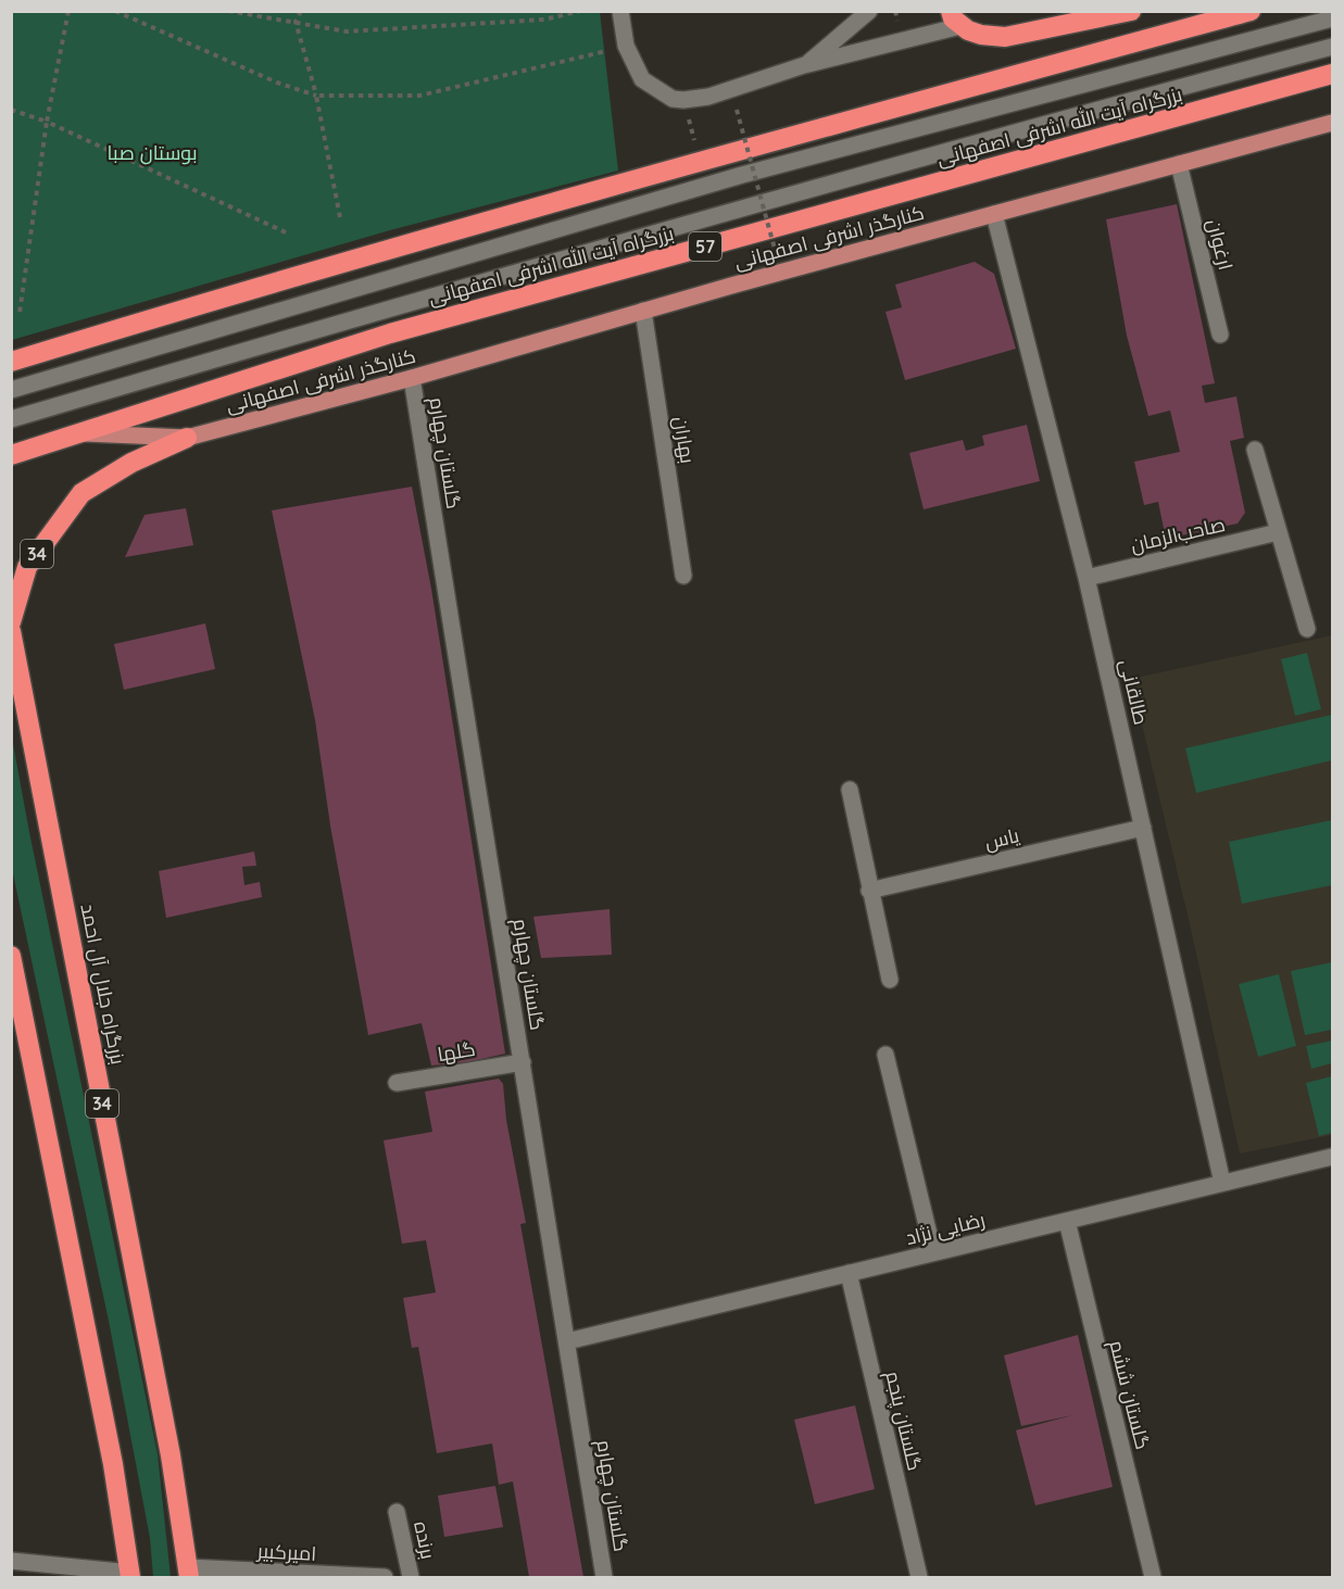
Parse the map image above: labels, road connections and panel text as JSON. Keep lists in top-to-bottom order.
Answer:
{
  "streets": {
    "highway": [
      "بزرگراه آیت الله اشرفی اصفهانی",
      "57",
      "34",
      "بزرگراه جلال آل احمد"
    ],
    "main road": ["کنارگذر اشرفی اصفهانی"],
    "street": [
      "ارغوان",
      "بهاران",
      "گلستان چهارم",
      "صاحب‌الزمان",
      "طالقانی",
      "یاس",
      "گلها",
      "رضایی نژاد",
      "گلستان ششم",
      "گلستان پنجم",
      "برنده",
      "امیرکبیر"
    ]
  },
  "crossings": [
    ["بزرگراه آیت الله اشرفی اصفهانی", "کنارگذر اشرفی اصفهانی"],
    ["کنارگذر اشرفی اصفهانی", "ارغوان"],
    ["کنارگذر اشرفی اصفهانی", "بهاران"],
    ["کنارگذر اشرفی اصفهانی", "گلستان چهارم"],
    ["کنارگذر اشرفی اصفهانی", "34"],
    ["کنارگذر اشرفی اصفهانی", "طالقانی"],
    ["گلستان چهارم", "گلها"],
    ["گلستان چهارم", "رضایی نژاد"],
    ["صاحب‌الزمان", "طالقانی"],
    ["طالقانی", "یاس"],
    ["طالقانی", "رضایی نژاد"],
    ["بزرگراه جلال آل احمد", "امیرکبیر"],
    ["رضایی نژاد", "گلستان ششم"],
    ["رضایی نژاد", "گلستان پنجم"]
  ],
  "parks": ["بوستان صبا"]
}
